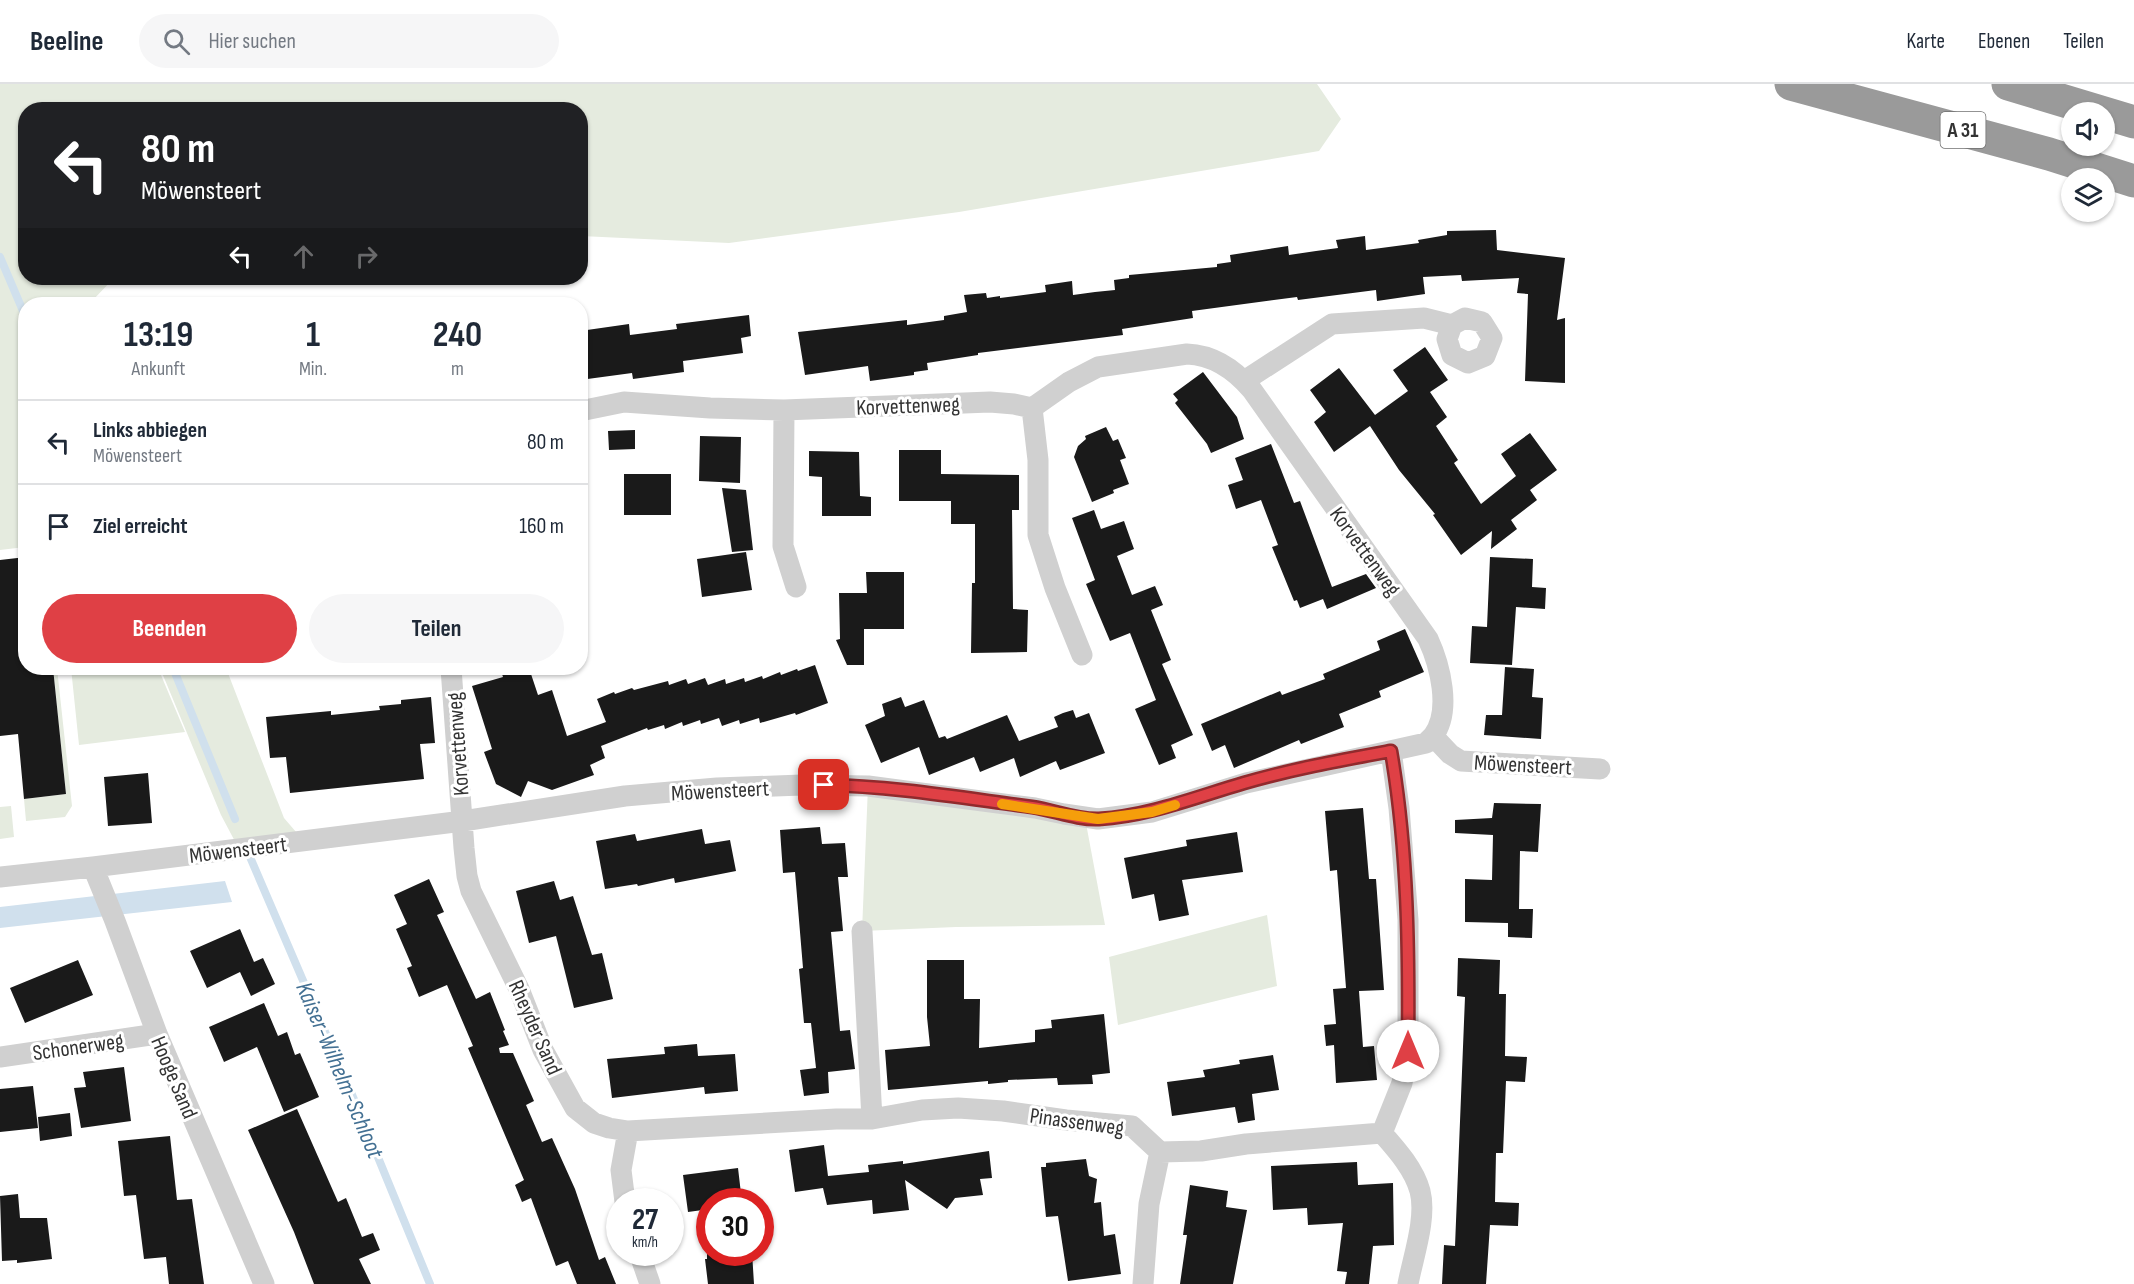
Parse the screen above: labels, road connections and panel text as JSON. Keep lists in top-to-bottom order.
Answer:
{
  "streets": {
    "highway": ["A 31"],
    "street": [
      "Korvettenweg",
      "Möwensteert",
      "Rheyder Sand",
      "Schonerweg",
      "Hooge Sand",
      "Pinassenweg"
    ]
  },
  "crossings": [
    ["Korvettenweg", "Möwensteert"],
    ["Korvettenweg", "Rheyder Sand"],
    ["Möwensteert", "Rheyder Sand"],
    ["Möwensteert", "Hooge Sand"],
    ["Rheyder Sand", "Pinassenweg"],
    ["Schonerweg", "Hooge Sand"]
  ],
  "water": ["Kaiser-Wilhelm-Schloot"],
  "page": {
    "header": "Beeline",
    "search": "Hier suchen",
    "nav": ["Karte", "Ebenen", "Teilen"],
    "turn": ["80 m", "Möwensteert"],
    "eta": [
      "13:19",
      "Ankunft",
      "1",
      "Min.",
      "240",
      "m"
    ],
    "list": [
      {
        "name": "Links abbiegen",
        "note": "Möwensteert",
        "value": "80 m"
      },
      {
        "name": "Ziel erreicht",
        "value": "160 m"
      }
    ],
    "buttons": ["Beenden", "Teilen"],
    "speed": "27 km/h",
    "limit": "30"
  }
}
